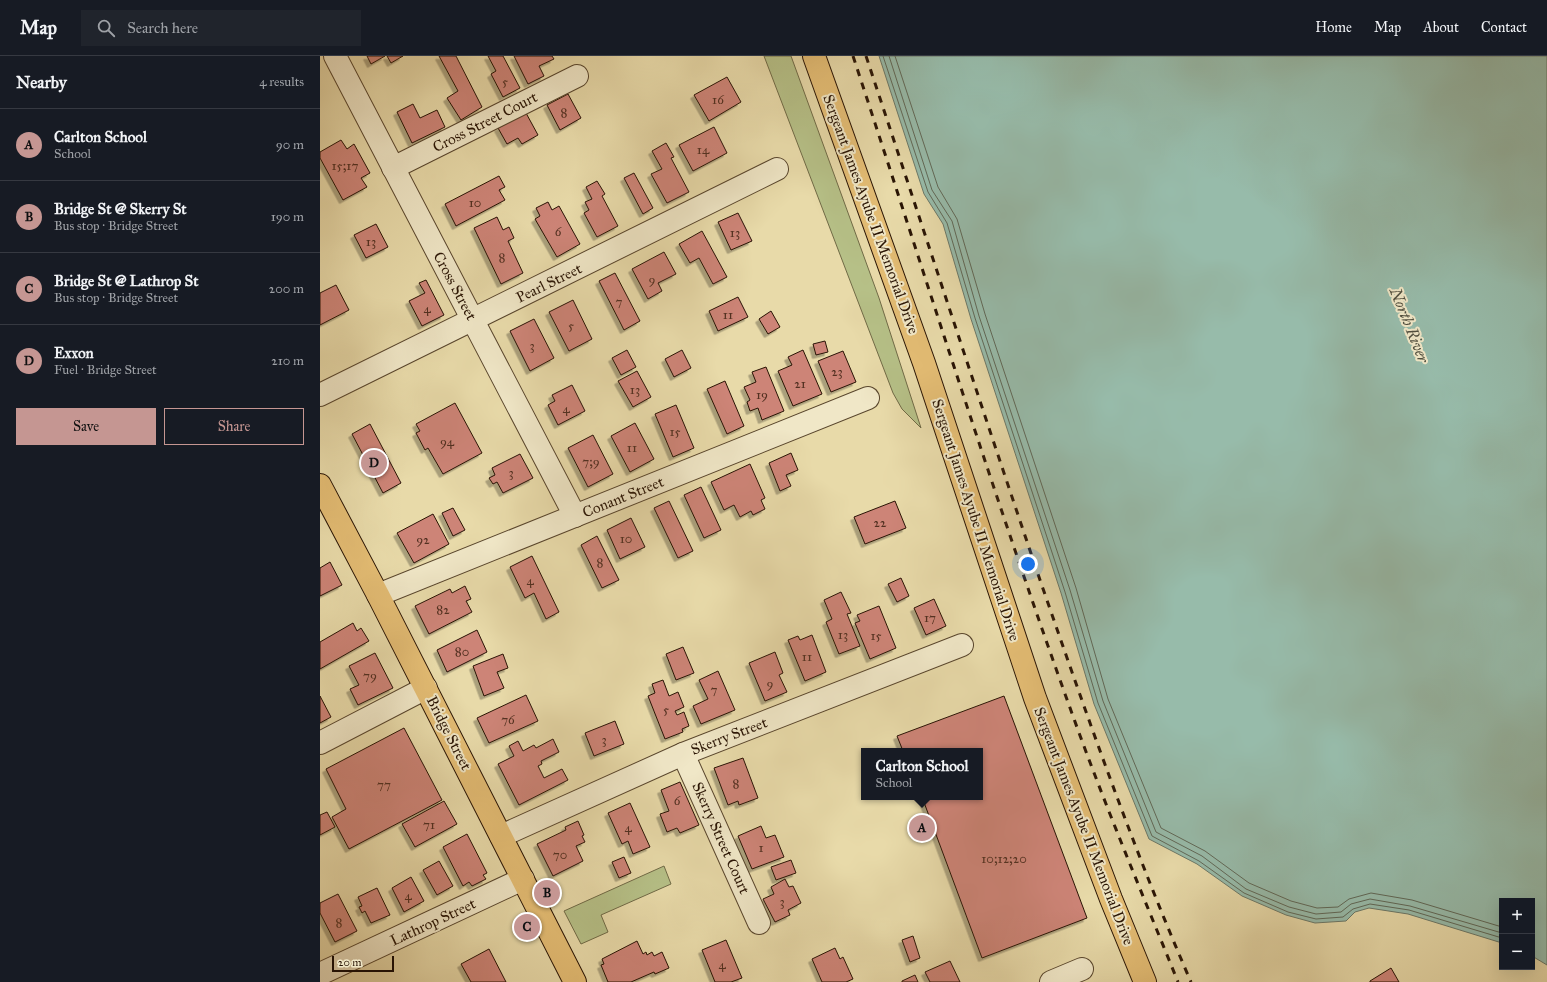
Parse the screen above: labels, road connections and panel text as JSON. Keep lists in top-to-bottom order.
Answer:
{
  "streets": {
    "main road": ["Sergeant James Ayube II Memorial Drive", "Bridge Street"],
    "street": [
      "Cross Street Court",
      "Pearl Street",
      "Cross Street",
      "Conant Street",
      "Skerry Street",
      "Skerry Street Court",
      "Lathrop Street"
    ]
  },
  "crossings": [
    ["Cross Street Court", "Cross Street"],
    ["Pearl Street", "Cross Street"],
    ["Cross Street", "Conant Street"],
    ["Conant Street", "Bridge Street"],
    ["Bridge Street", "Skerry Street"],
    ["Bridge Street", "Lathrop Street"],
    ["Skerry Street", "Skerry Street Court"]
  ],
  "water": ["North River"],
  "house_numbers": [
    "5",
    "16",
    "8",
    "14",
    "15;17",
    "10",
    "6",
    "13",
    "13",
    "8",
    "9",
    "7",
    "4",
    "11",
    "5",
    "3",
    "23",
    "21",
    "13",
    "19",
    "4",
    "15",
    "94",
    "11",
    "7;9",
    "3",
    "22",
    "10",
    "92",
    "8",
    "4",
    "82",
    "17",
    "13",
    "15",
    "80",
    "11",
    "79",
    "9",
    "7",
    "5",
    "76",
    "3",
    "8",
    "77",
    "6",
    "71",
    "4",
    "1",
    "70",
    "10;12;20",
    "4",
    "3",
    "8",
    "4"
  ],
  "scale_bar": "20 m",
  "page": {
    "header": "Map",
    "search": "Search here",
    "nav": [
      "Home",
      "Map",
      "About",
      "Contact"
    ],
    "heading": ["Nearby", "4 results"],
    "list": [
      {
        "mark": "A",
        "name": "Carlton School",
        "note": "School",
        "value": "90 m"
      },
      {
        "mark": "B",
        "name": "Bridge St @ Skerry St",
        "note": "Bus stop · Bridge Street",
        "value": "190 m"
      },
      {
        "mark": "C",
        "name": "Bridge St @ Lathrop St",
        "note": "Bus stop · Bridge Street",
        "value": "200 m"
      },
      {
        "mark": "D",
        "name": "Exxon",
        "note": "Fuel · Bridge Street",
        "value": "210 m"
      }
    ],
    "buttons": ["Save", "Share"],
    "pins": [
      "D",
      "A",
      "B",
      "C"
    ],
    "popup": ["Carlton School", "School"],
    "map_buttons": ["+", "−"],
    "scale": "20 m"
  }
}
